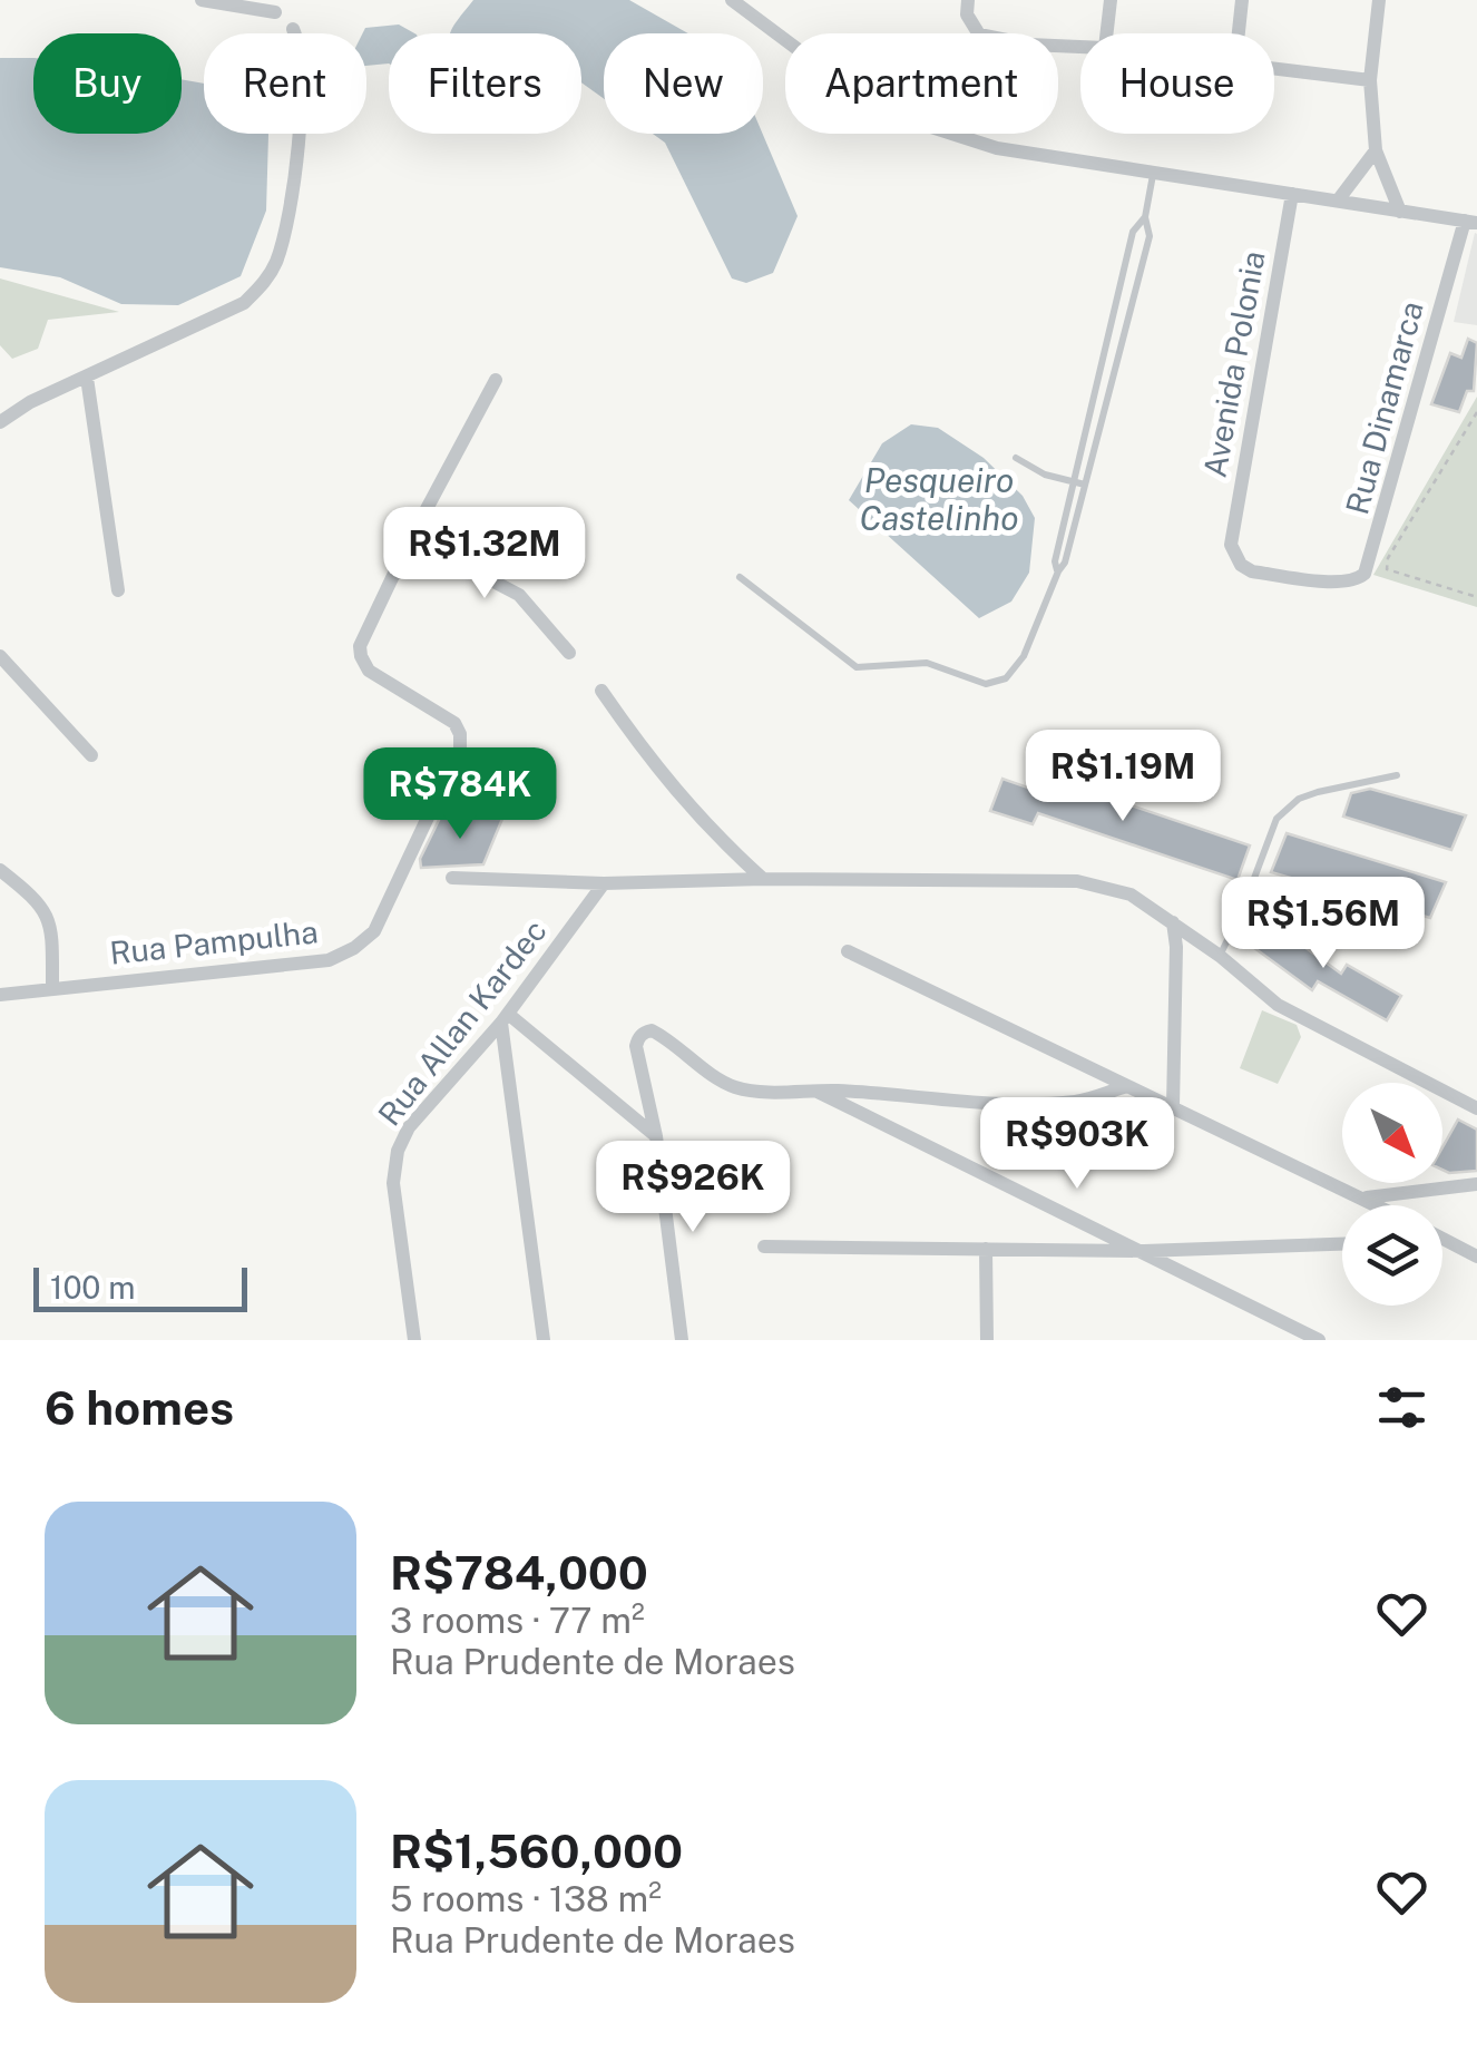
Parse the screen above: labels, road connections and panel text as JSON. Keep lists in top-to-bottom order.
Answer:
{
  "streets": {
    "street": [
      "Avenida Polonia",
      "Rua Dinamarca",
      "Rua Pampulha",
      "Rua Allan Kardec"
    ]
  },
  "crossings": [
    ["Avenida Polonia", "Rua Dinamarca"]
  ],
  "water": ["Pesqueiro Castelinho"],
  "scale_bar": "100 m",
  "north": "bottom right",
  "page": {
    "chip": [
      "Buy",
      "Rent",
      "Filters",
      "New",
      "Apartment",
      "House"
    ],
    "price": [
      "R$1.32M",
      "R$1.19M",
      "R$784K",
      "R$1.56M",
      "R$903K",
      "R$926K"
    ],
    "scale": "100 m",
    "heading": "6 homes",
    "list": [
      {
        "name": "R$784,000",
        "note": "3 rooms · 77 m² · Rua Prudente de Moraes"
      },
      {
        "name": "R$1,560,000",
        "note": "5 rooms · 138 m² · Rua Prudente de Moraes"
      }
    ]
  }
}
